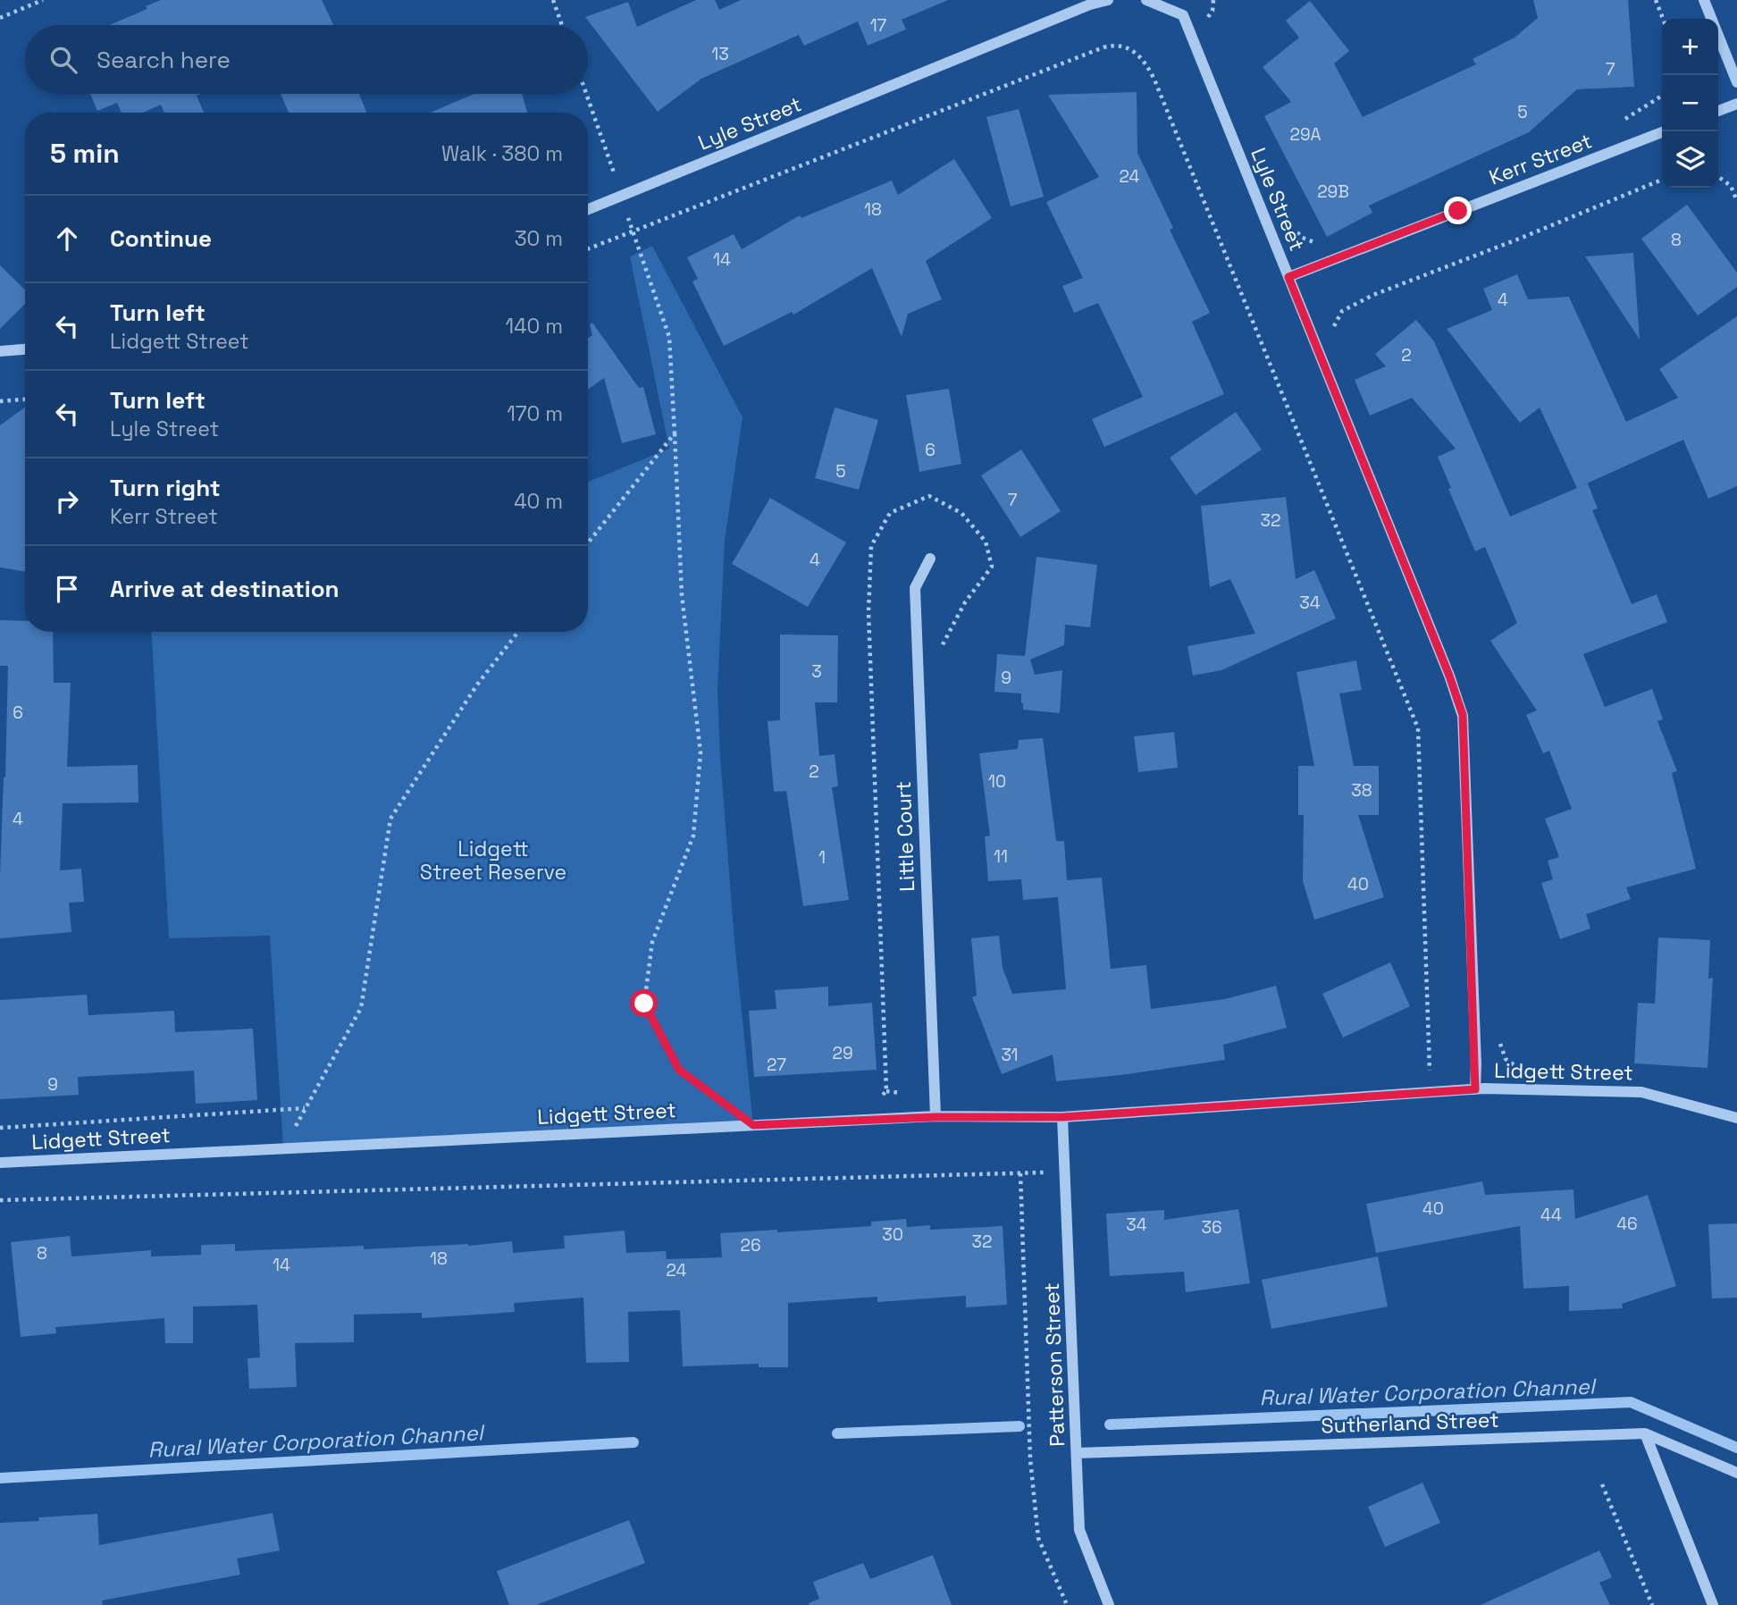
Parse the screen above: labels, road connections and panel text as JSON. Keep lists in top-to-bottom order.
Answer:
{
  "streets": {
    "street": [
      "Lyle Street",
      "Kerr Street",
      "Little Court",
      "Lidgett Street",
      "Patterson Street",
      "Sutherland Street"
    ]
  },
  "crossings": [
    ["Lyle Street", "Kerr Street"],
    ["Lyle Street", "Lidgett Street"],
    ["Little Court", "Lidgett Street"],
    ["Lidgett Street", "Patterson Street"],
    ["Patterson Street", "Sutherland Street"]
  ],
  "water": ["Rural Water Corporation Channel"],
  "parks": ["Lidgett Street Reserve"],
  "house_numbers": [
    "17",
    "13",
    "7",
    "5",
    "29A",
    "24",
    "29B",
    "18",
    "8",
    "14",
    "4",
    "2",
    "6",
    "5",
    "7",
    "32",
    "4",
    "34",
    "3",
    "9",
    "6",
    "2",
    "10",
    "38",
    "4",
    "11",
    "1",
    "40",
    "29",
    "31",
    "27",
    "9",
    "40",
    "44",
    "46",
    "34",
    "36",
    "30",
    "32",
    "26",
    "8",
    "18",
    "14",
    "24"
  ],
  "page": {
    "map_buttons": ["+", "−"],
    "search": "Search here",
    "heading": ["5 min", "Walk · 380 m"],
    "list": [
      ["Continue", "30 m"],
      ["Turn left", "Lidgett Street", "140 m"],
      ["Turn left", "Lyle Street", "170 m"],
      ["Turn right", "Kerr Street", "40 m"],
      "Arrive at destination"
    ]
  }
}
